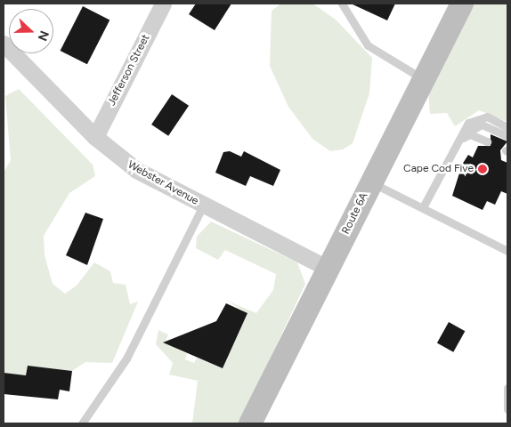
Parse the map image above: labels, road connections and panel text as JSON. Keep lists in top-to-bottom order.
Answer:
{
  "streets": {
    "main road": ["Route 6A"],
    "street": ["Jefferson Street", "Webster Avenue"]
  },
  "crossings": [
    ["Jefferson Street", "Webster Avenue"],
    ["Webster Avenue", "Route 6A"]
  ],
  "places": ["Cape Cod Five"],
  "north": "right"
}
